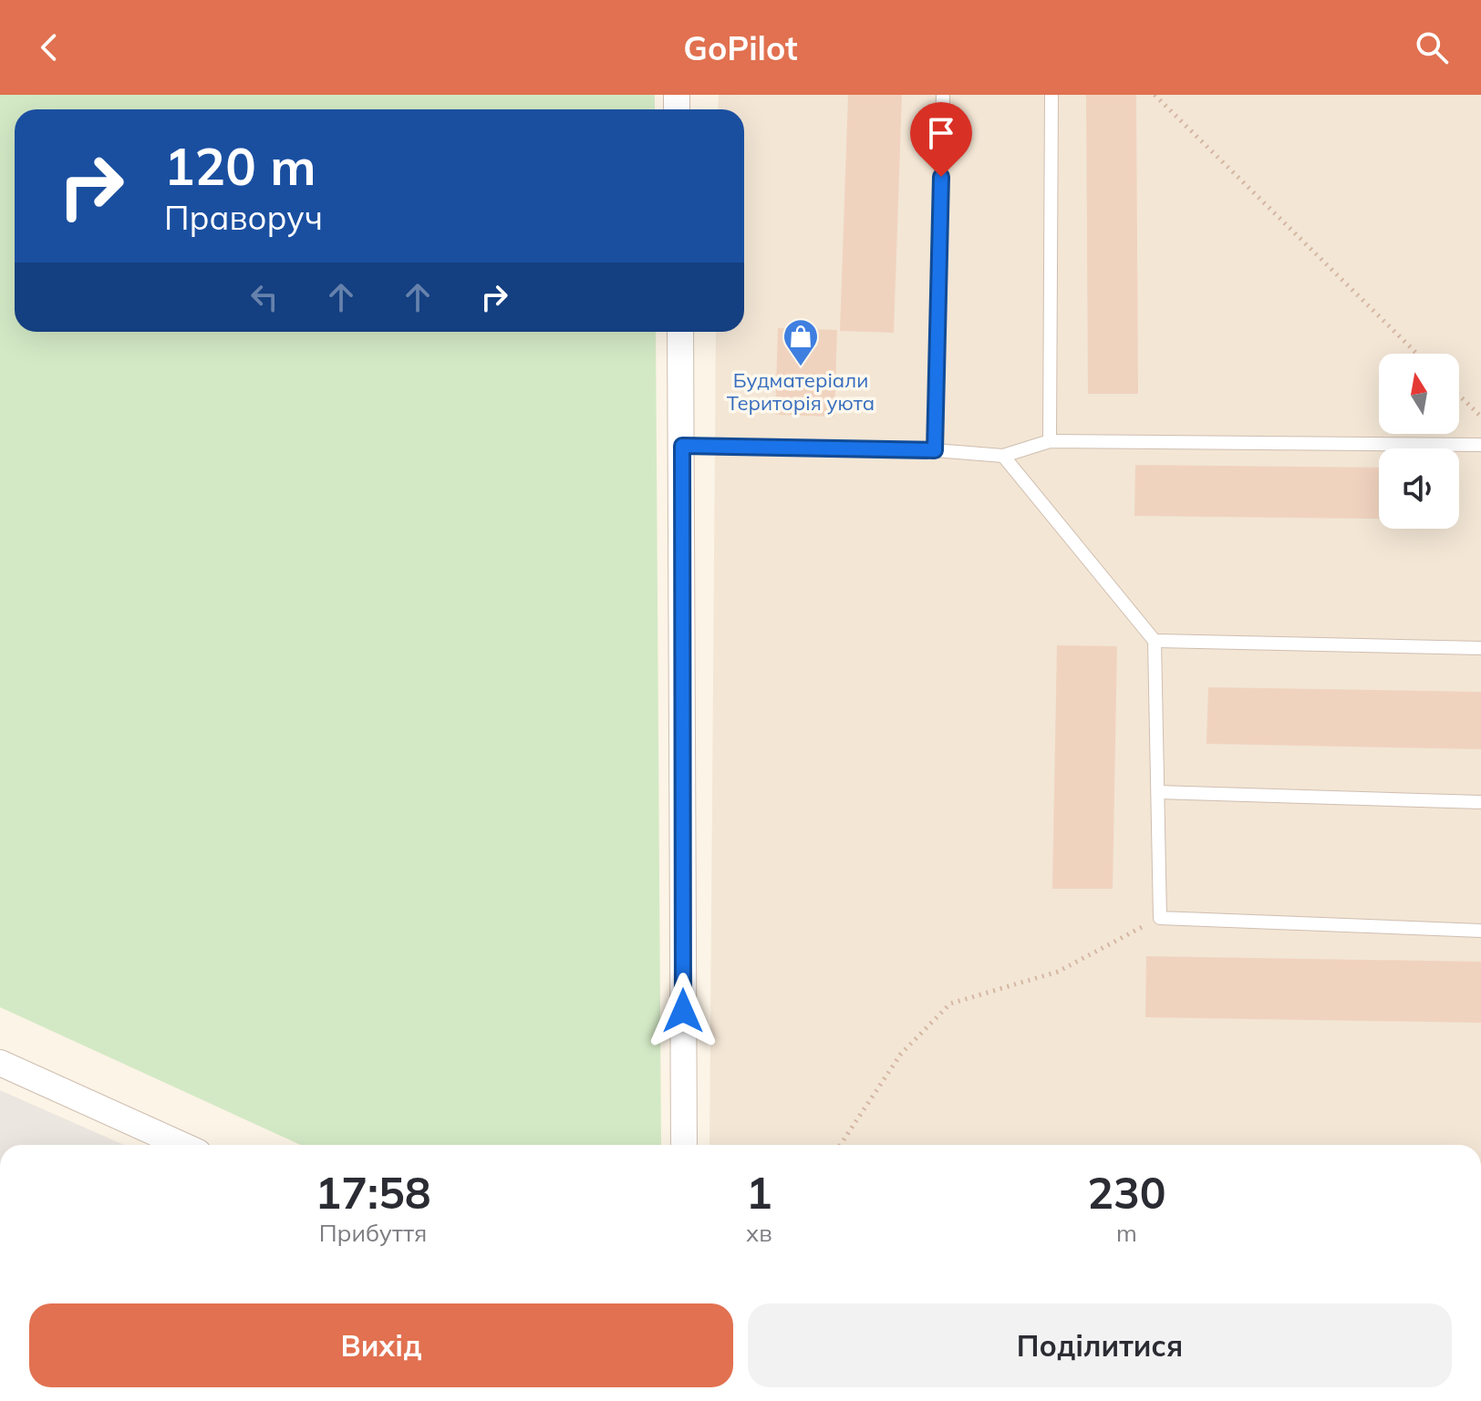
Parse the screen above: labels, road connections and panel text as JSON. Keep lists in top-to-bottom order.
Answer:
{
  "places": {
    "shop": ["Будматеріали Територія уюта"]
  },
  "north": "top",
  "page": {
    "header": "GoPilot",
    "turn": ["120 m", "Праворуч"],
    "eta": [
      "17:58",
      "Прибуття",
      "1",
      "хв",
      "230",
      "m"
    ],
    "buttons": ["Вихід", "Поділитися"]
  }
}
